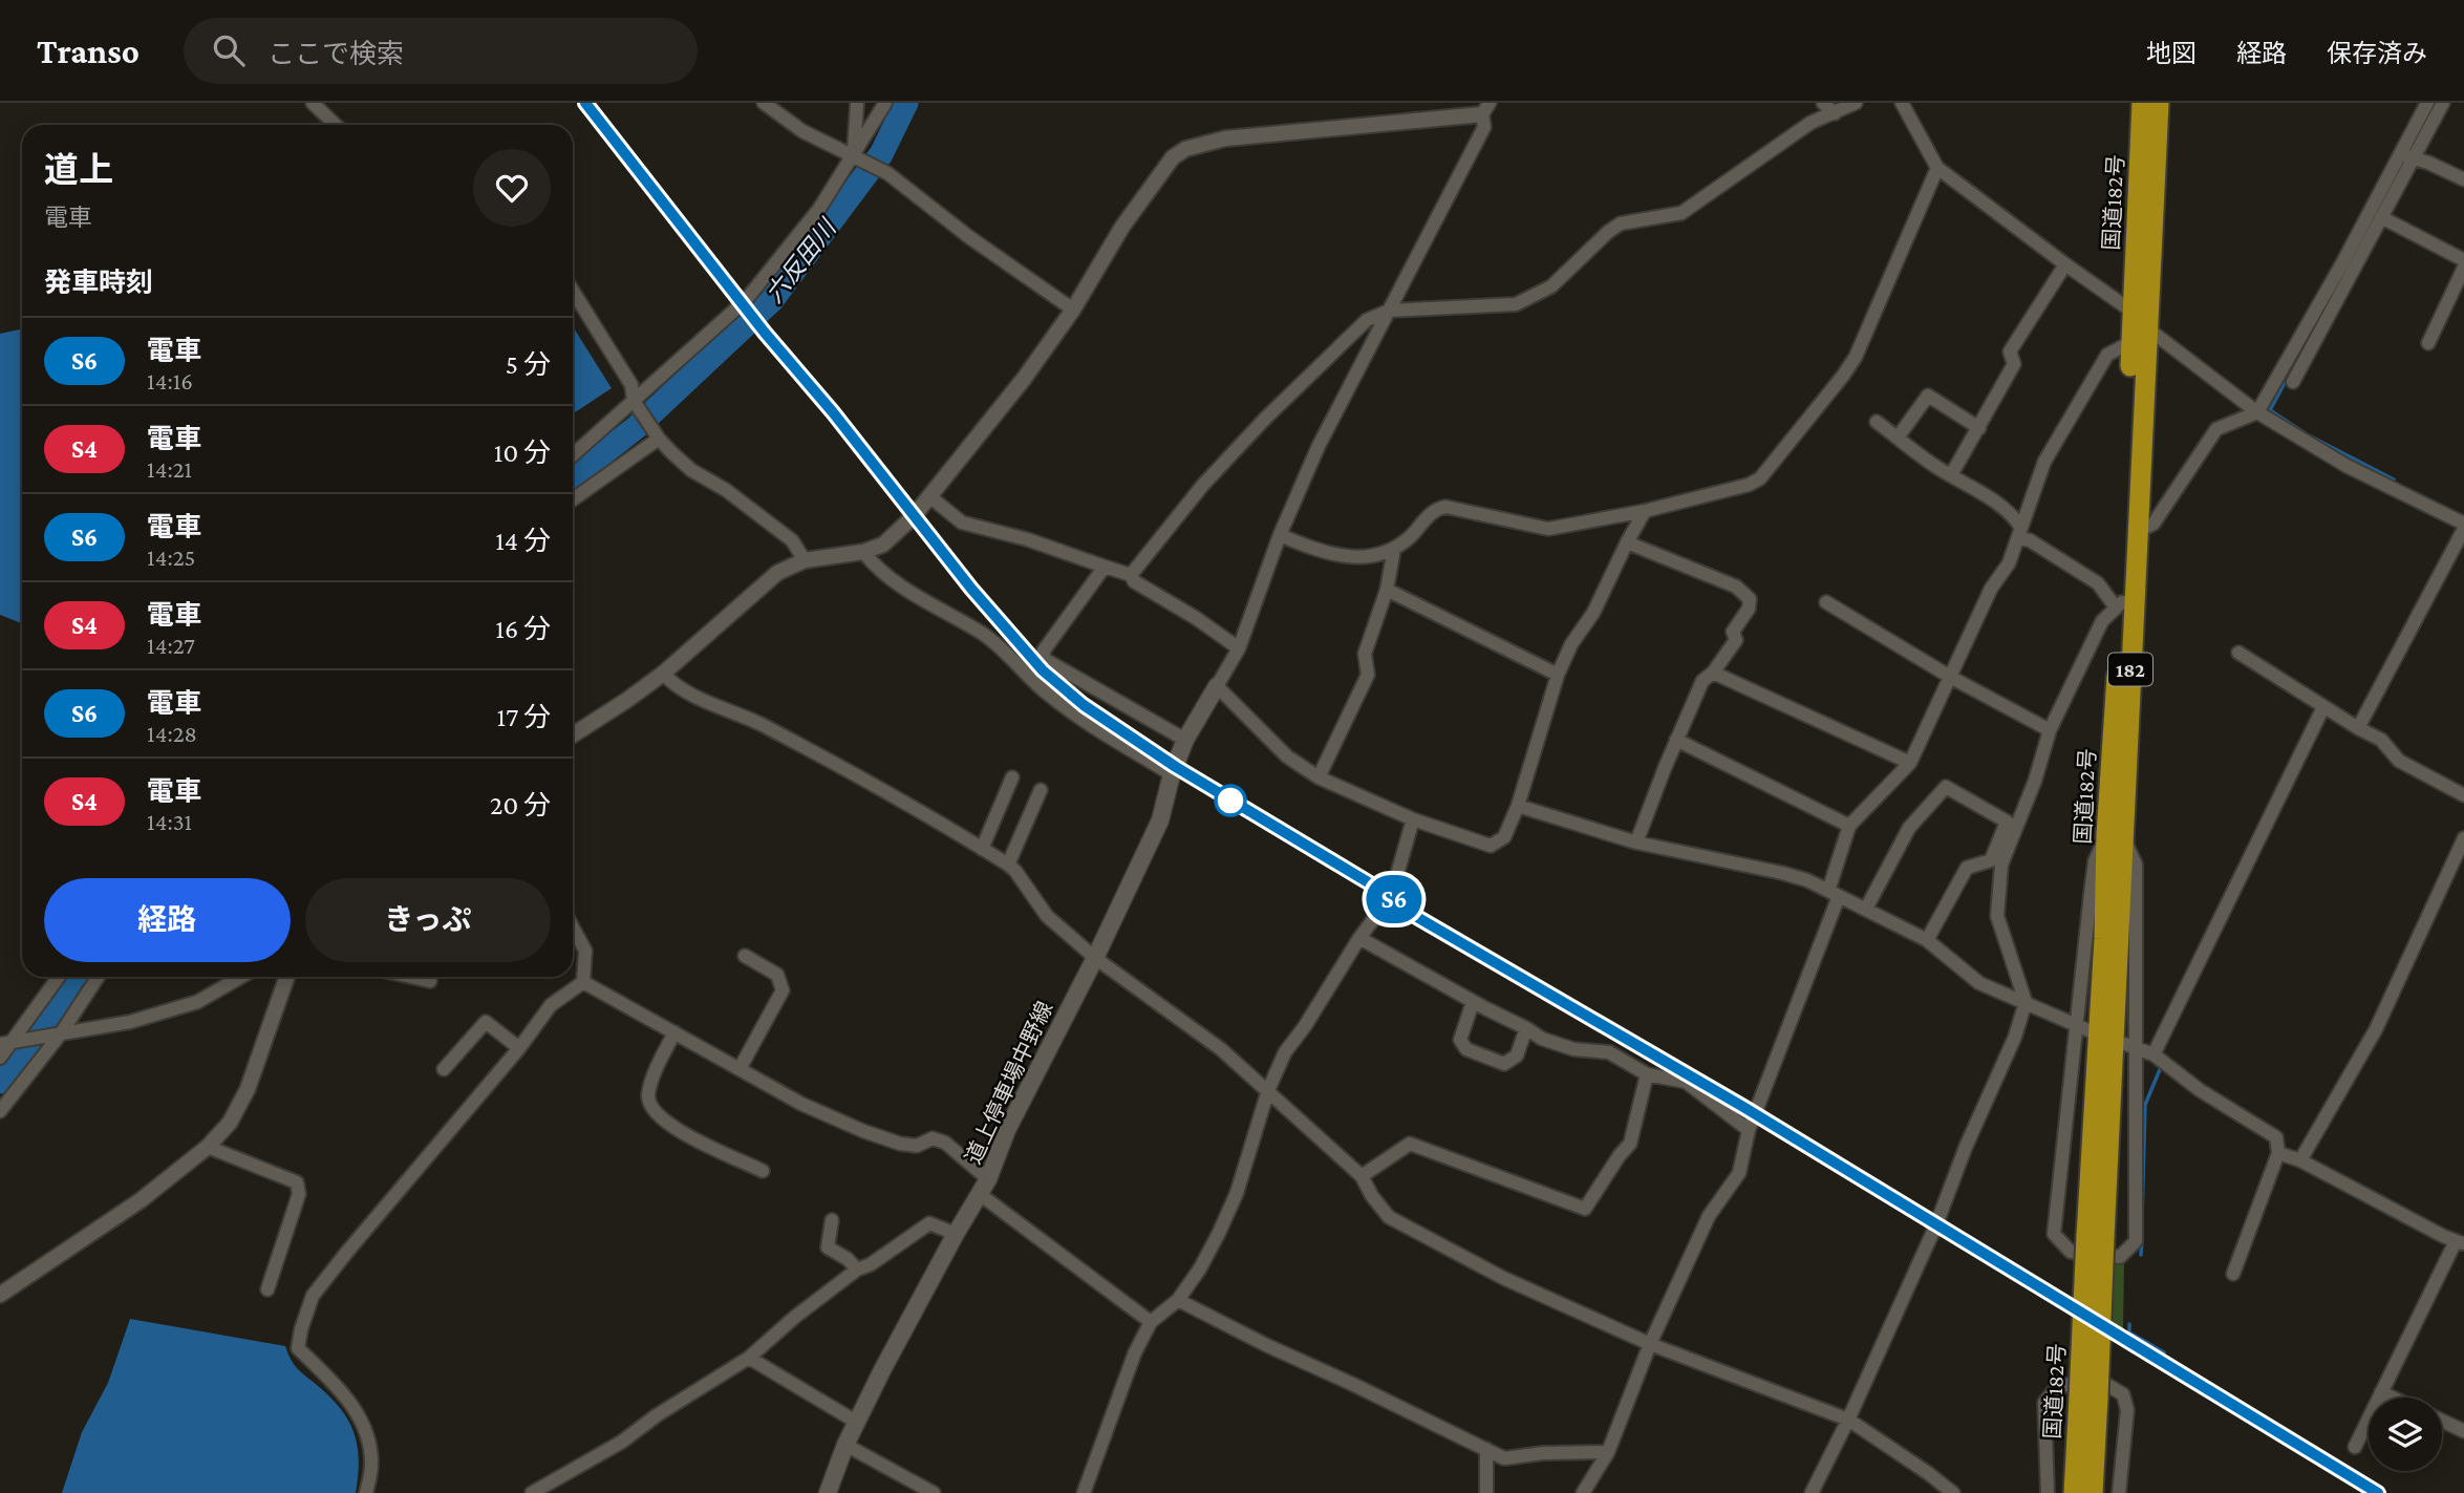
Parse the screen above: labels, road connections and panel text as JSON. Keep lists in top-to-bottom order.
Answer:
{
  "streets": {
    "highway": ["国道182号", "182"],
    "main road": ["道上停車場中野線"]
  },
  "water": ["六反田川"],
  "page": {
    "header": "Transo",
    "search": "ここで検索",
    "nav": ["地図", "経路", "保存済み"],
    "on_map": "S6",
    "heading": [
      ["道上", "電車"],
      "発車時刻"
    ],
    "list": [
      {
        "mark": "S6",
        "name": "電車",
        "note": "14:16",
        "value": "5 分"
      },
      {
        "mark": "S4",
        "name": "電車",
        "note": "14:21",
        "value": "10 分"
      },
      {
        "mark": "S6",
        "name": "電車",
        "note": "14:25",
        "value": "14 分"
      },
      {
        "mark": "S4",
        "name": "電車",
        "note": "14:27",
        "value": "16 分"
      },
      {
        "mark": "S6",
        "name": "電車",
        "note": "14:28",
        "value": "17 分"
      },
      {
        "mark": "S4",
        "name": "電車",
        "note": "14:31",
        "value": "20 分"
      }
    ],
    "buttons": ["経路", "きっぷ"]
  }
}
